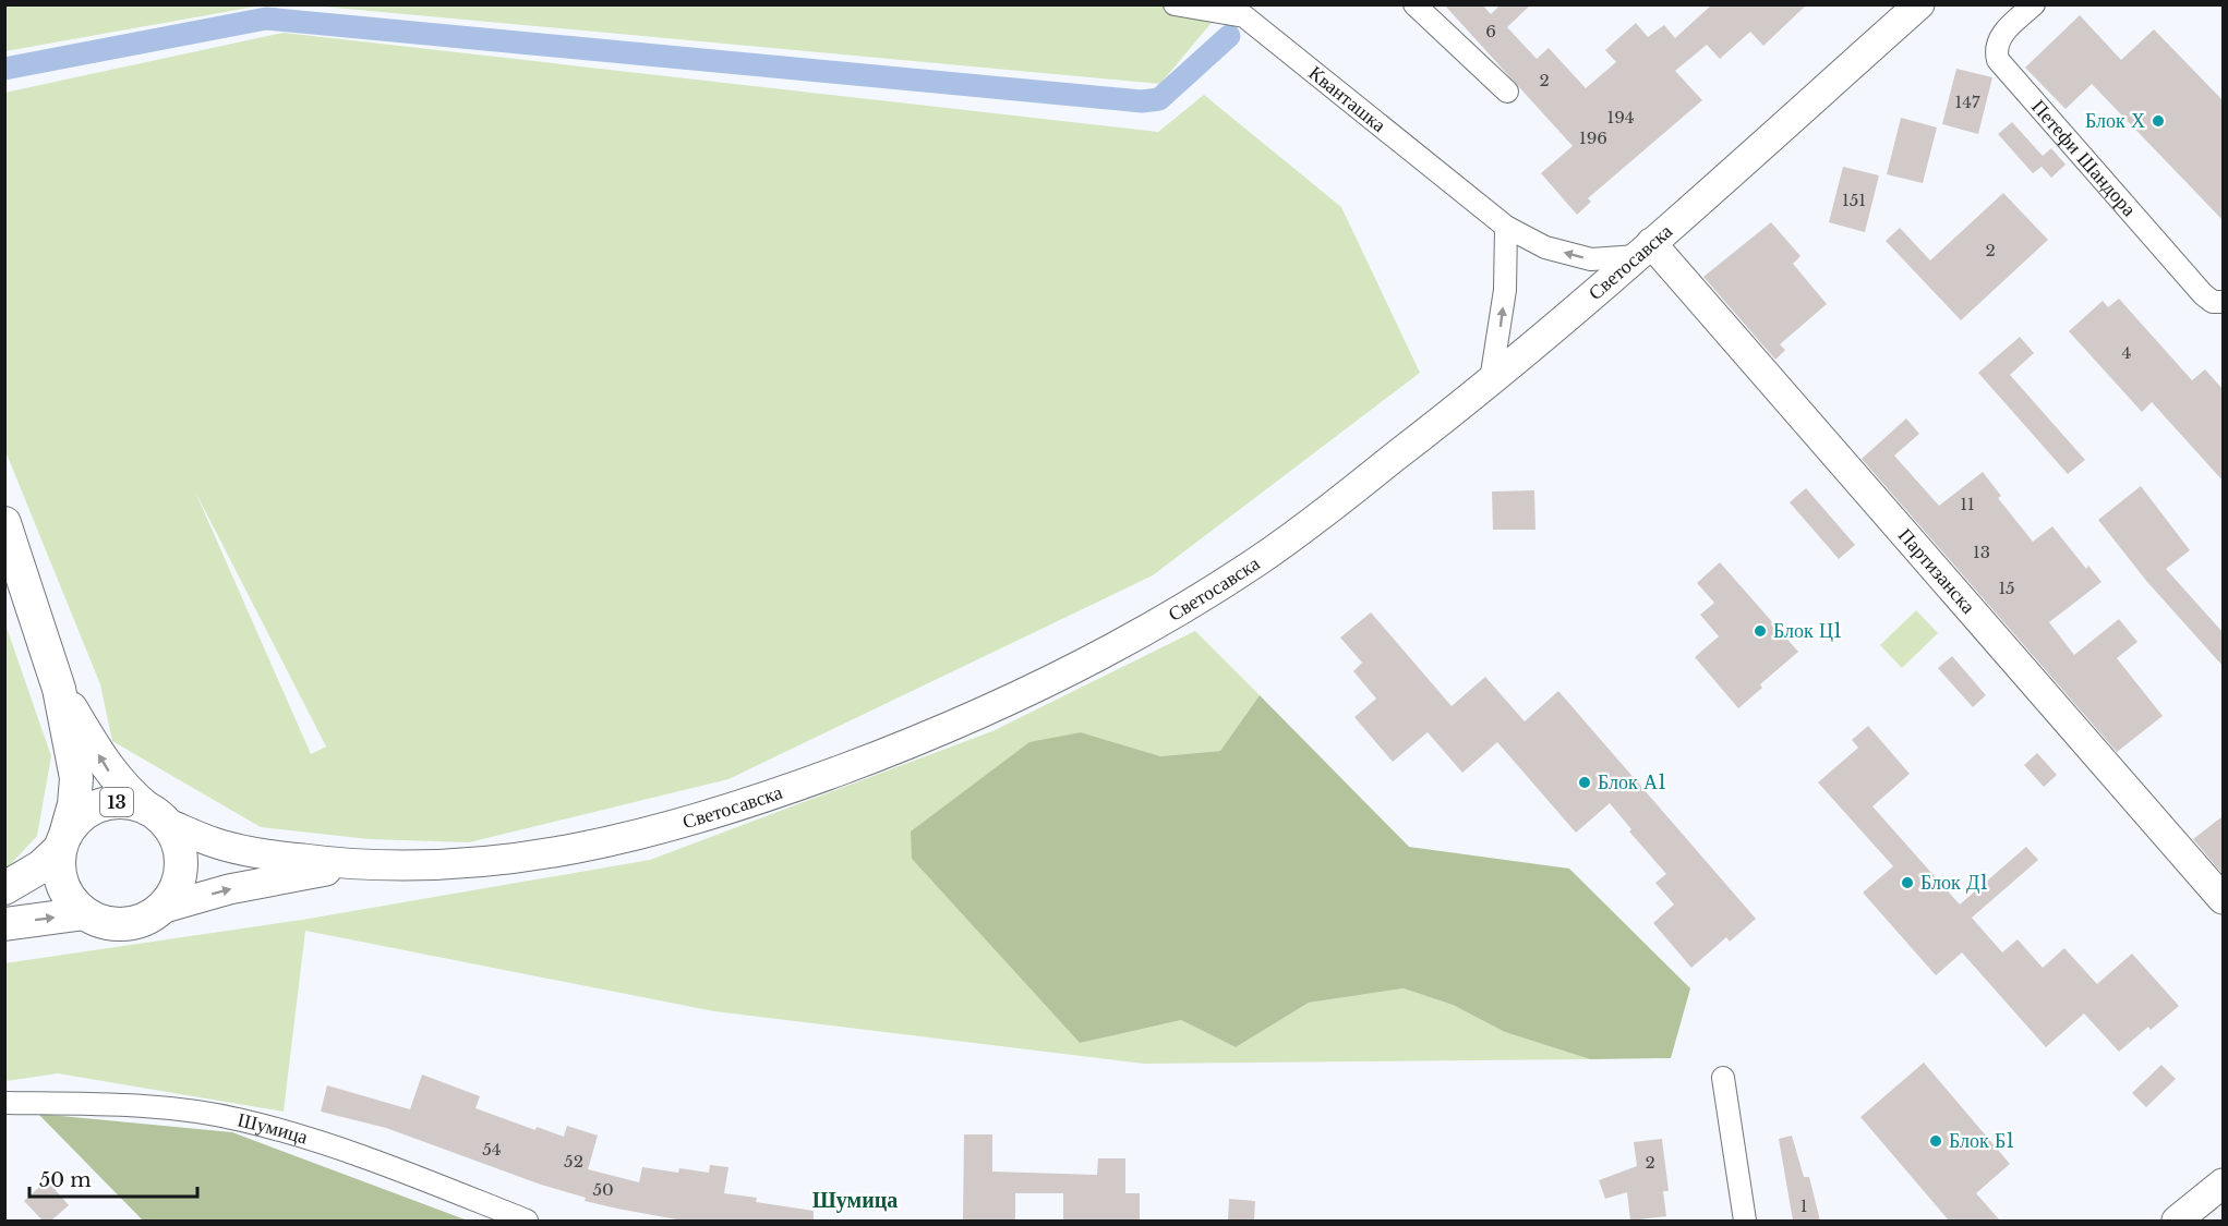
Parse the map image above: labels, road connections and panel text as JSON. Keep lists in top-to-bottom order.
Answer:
{
  "streets": {
    "main road": ["Светосавска", "Партизанска", "13"],
    "street": ["Кванташка", "Петефи Шандора", "Шумица"]
  },
  "crossings": [
    ["Кванташка", "Светосавска"],
    ["Кванташка", "Партизанска"],
    ["Светосавска", "Партизанска"]
  ],
  "districts": ["Шумица"],
  "places": [
    "Блок Х",
    "Блок Ц1",
    "Блок А1",
    "Блок Д1",
    "Блок Б1"
  ],
  "house_numbers": [
    "6",
    "2",
    "147",
    "194",
    "196",
    "151",
    "2",
    "4",
    "11",
    "13",
    "15",
    "54",
    "52",
    "2",
    "50",
    "1"
  ],
  "scale_bar": "50 m"
}
